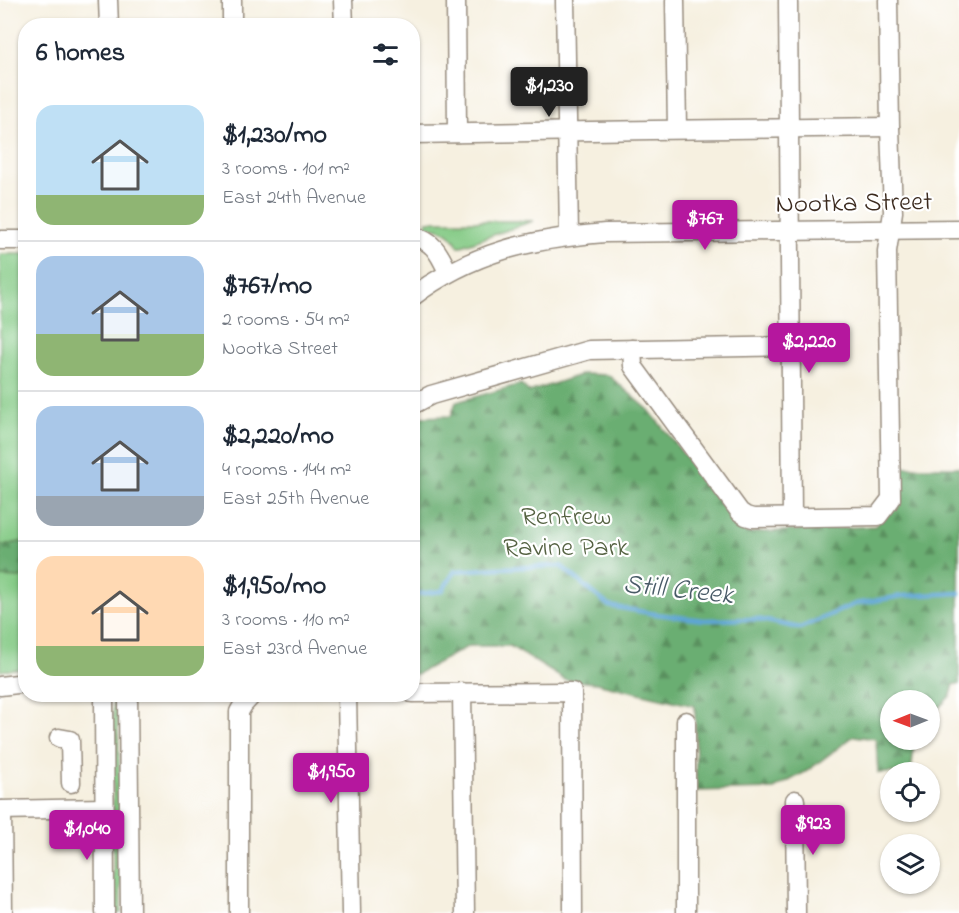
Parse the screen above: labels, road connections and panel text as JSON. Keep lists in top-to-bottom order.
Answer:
{
  "streets": {
    "street": ["Nootka Street"]
  },
  "water": ["Still Creek"],
  "parks": ["Renfrew Ravine Park"],
  "north": "left",
  "page": {
    "heading": "6 homes",
    "price": [
      "$1,230",
      "$767",
      "$2,220",
      "$1,950",
      "$923",
      "$1,040"
    ],
    "list": [
      {
        "name": "$1,230/mo",
        "note": "3 rooms · 101 m² · East 24th Avenue"
      },
      {
        "name": "$767/mo",
        "note": "2 rooms · 54 m² · Nootka Street"
      },
      {
        "name": "$2,220/mo",
        "note": "4 rooms · 144 m² · East 25th Avenue"
      },
      {
        "name": "$1,950/mo",
        "note": "3 rooms · 110 m² · East 23rd Avenue"
      }
    ]
  }
}
